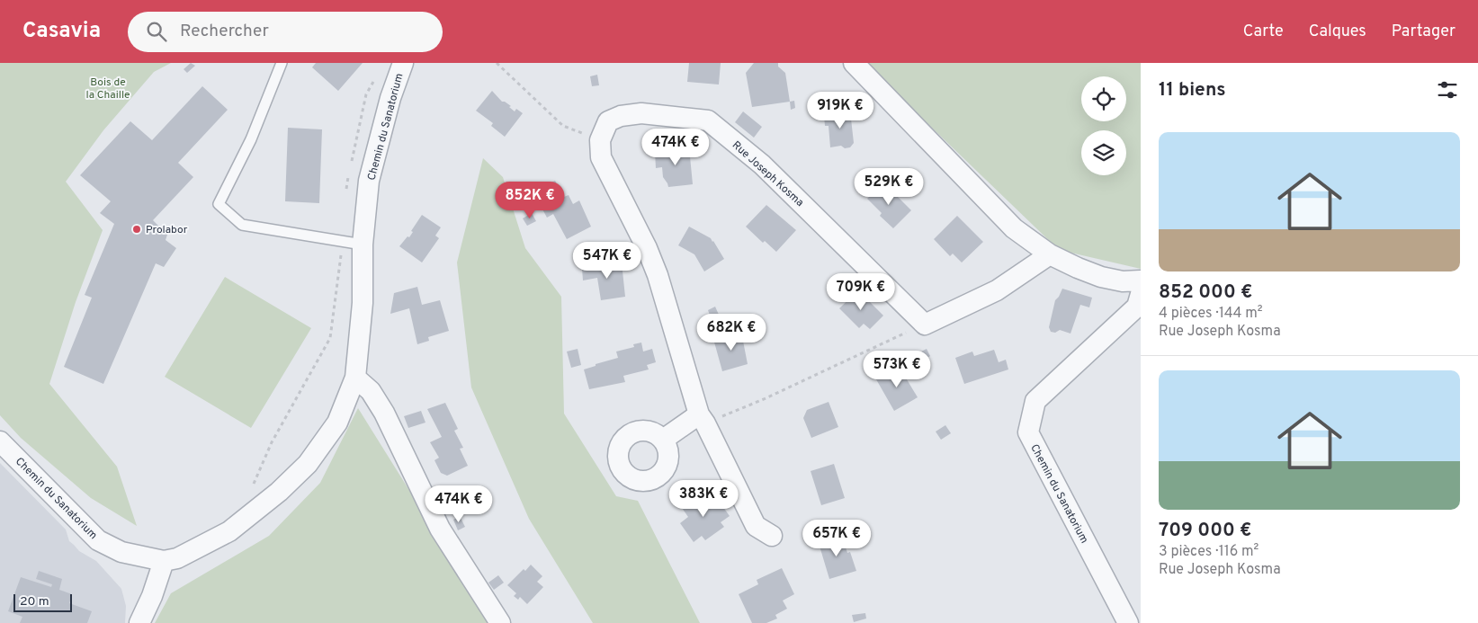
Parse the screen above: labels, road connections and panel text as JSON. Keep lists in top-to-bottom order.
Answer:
{
  "streets": {
    "street": ["Chemin du Sanatorium", "Rue Joseph Kosma"]
  },
  "parks": ["Bois de la Chaille"],
  "places": ["Prolabor"],
  "scale_bar": "20 m",
  "page": {
    "header": "Casavia",
    "search": "Rechercher",
    "nav": ["Carte", "Calques", "Partager"],
    "heading": "11 biens",
    "price": [
      "919K €",
      "474K €",
      "529K €",
      "852K €",
      "547K €",
      "709K €",
      "682K €",
      "573K €",
      "383K €",
      "474K €",
      "657K €"
    ],
    "list": [
      {
        "name": "852 000 €",
        "note": "4 pièces · 144 m² · Rue Joseph Kosma"
      },
      {
        "name": "709 000 €",
        "note": "3 pièces · 116 m² · Rue Joseph Kosma"
      }
    ],
    "scale": "20 m"
  }
}
